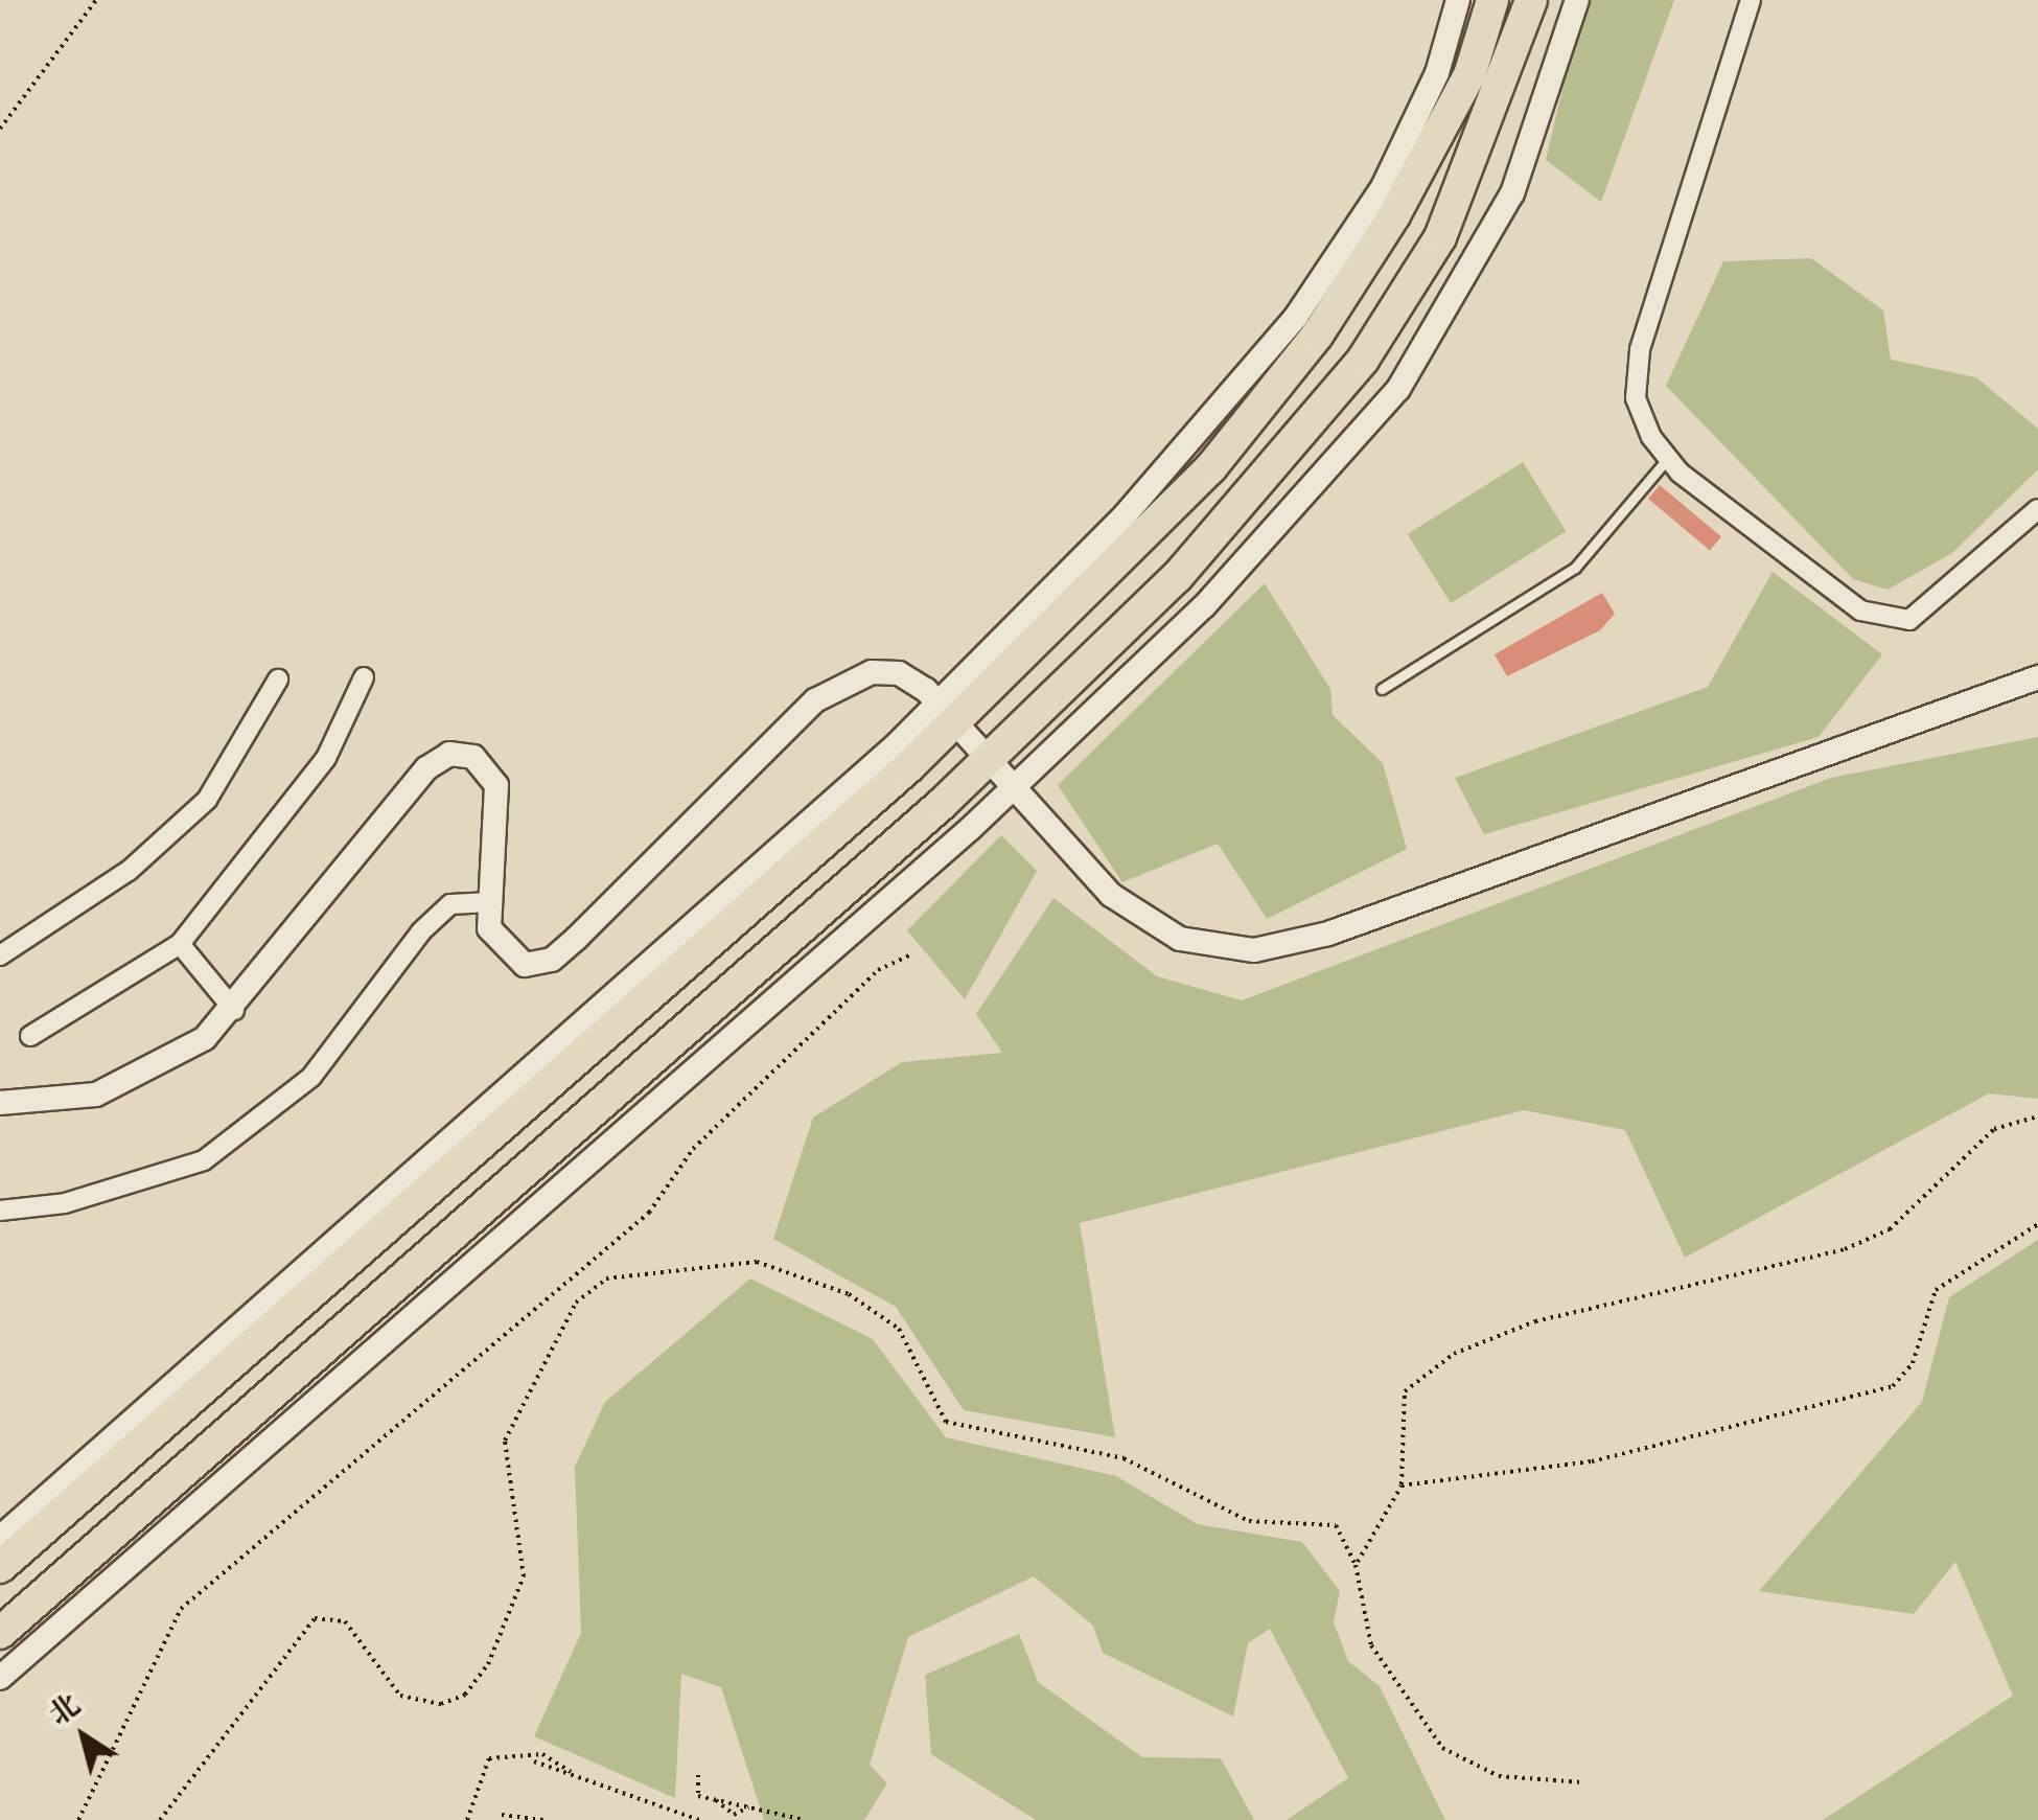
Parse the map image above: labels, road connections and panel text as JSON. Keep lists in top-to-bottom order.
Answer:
{
  "north": "top left"
}
